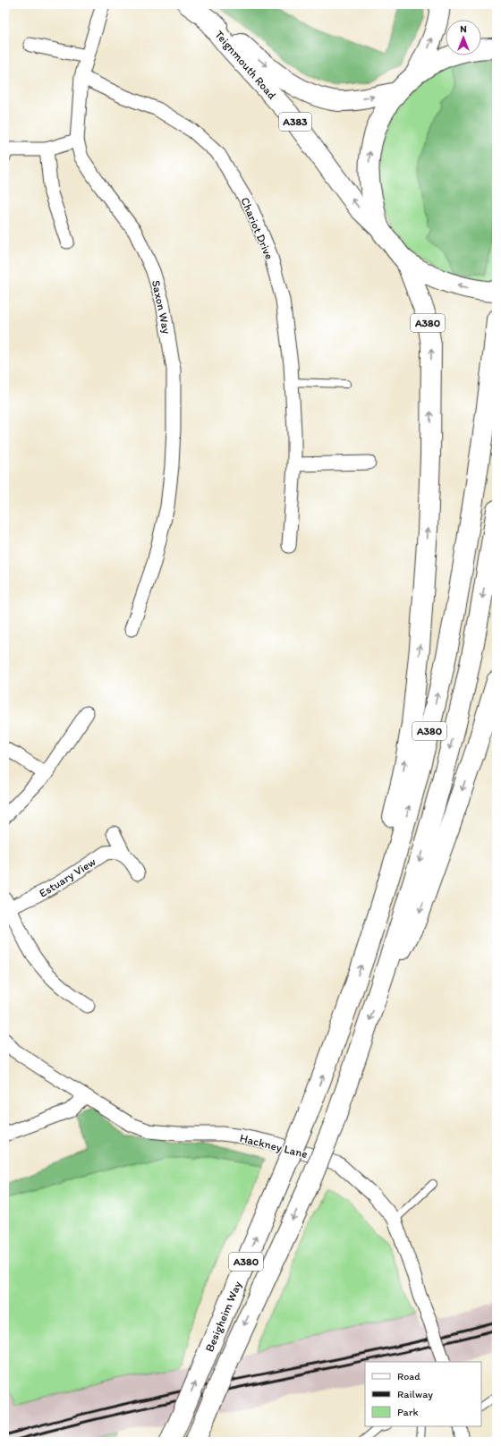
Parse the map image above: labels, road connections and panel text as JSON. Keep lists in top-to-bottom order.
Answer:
{
  "streets": {
    "main road": [
      "Teignmouth Road",
      "A383",
      "A380",
      "Besigheim Way"
    ],
    "street": [
      "Chariot Drive",
      "Saxon Way",
      "Estuary View",
      "Hackney Lane"
    ]
  },
  "crossings": [
    ["Teignmouth Road", "A380"],
    ["Chariot Drive", "Saxon Way"],
    ["A380", "Besigheim Way"]
  ],
  "legend": ["Road", "Railway", "Park"],
  "north": "top"
}
